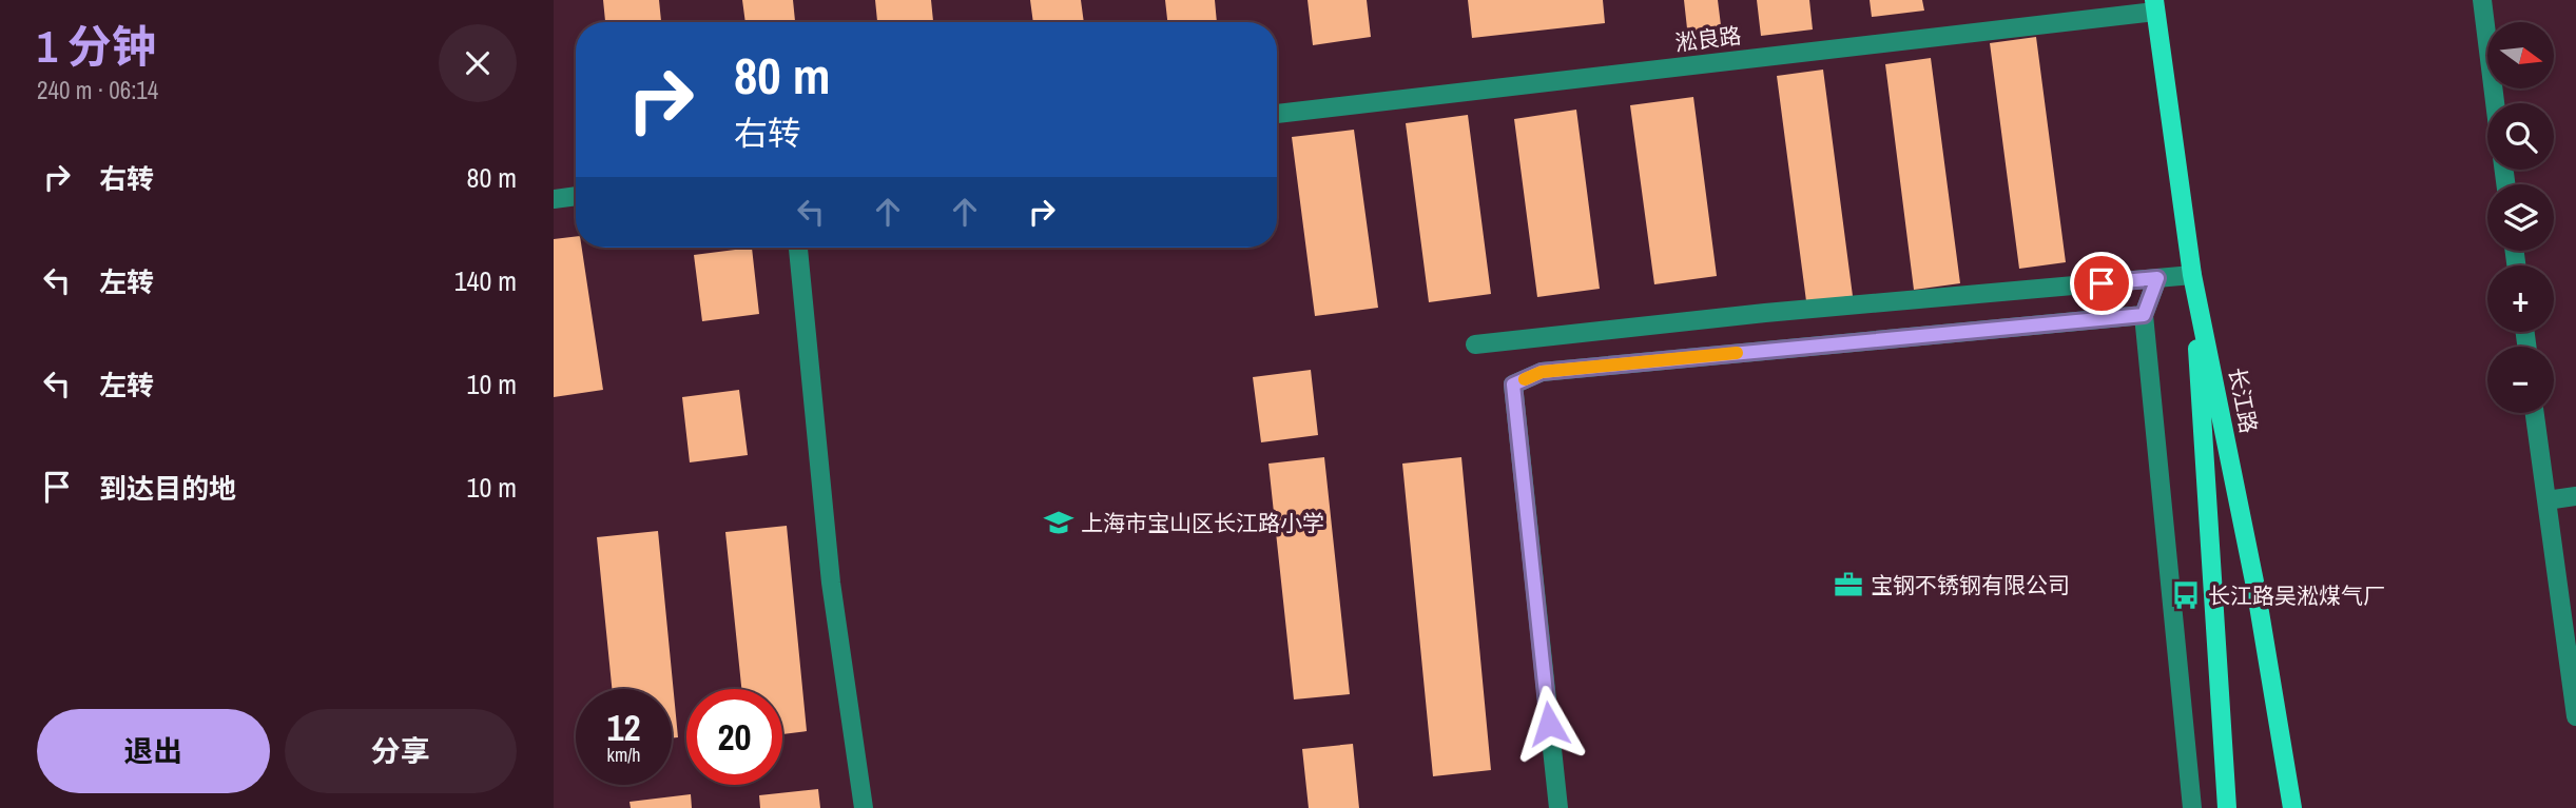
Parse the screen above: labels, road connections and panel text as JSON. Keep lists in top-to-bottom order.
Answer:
{
  "streets": {
    "main road": ["长江路"],
    "street": ["淞良路"]
  },
  "crossings": [
    ["淞良路", "长江路"]
  ],
  "places": {
    "school or university": ["上海市宝山区长江路小学"],
    "office": ["宝钢不锈钢有限公司"],
    "bus stop": ["长江路吴淞煤气厂"]
  },
  "north": "right",
  "page": {
    "heading": ["1 分钟", "240 m · 06:14"],
    "map_buttons": ["+", "−"],
    "turn": ["80 m", "右转"],
    "list": [
      {
        "name": "右转",
        "value": "80 m"
      },
      {
        "name": "左转",
        "value": "140 m"
      },
      {
        "name": "左转",
        "value": "10 m"
      },
      {
        "name": "到达目的地",
        "value": "10 m"
      }
    ],
    "speed": "12 km/h",
    "limit": "20",
    "buttons": ["退出", "分享"]
  }
}
